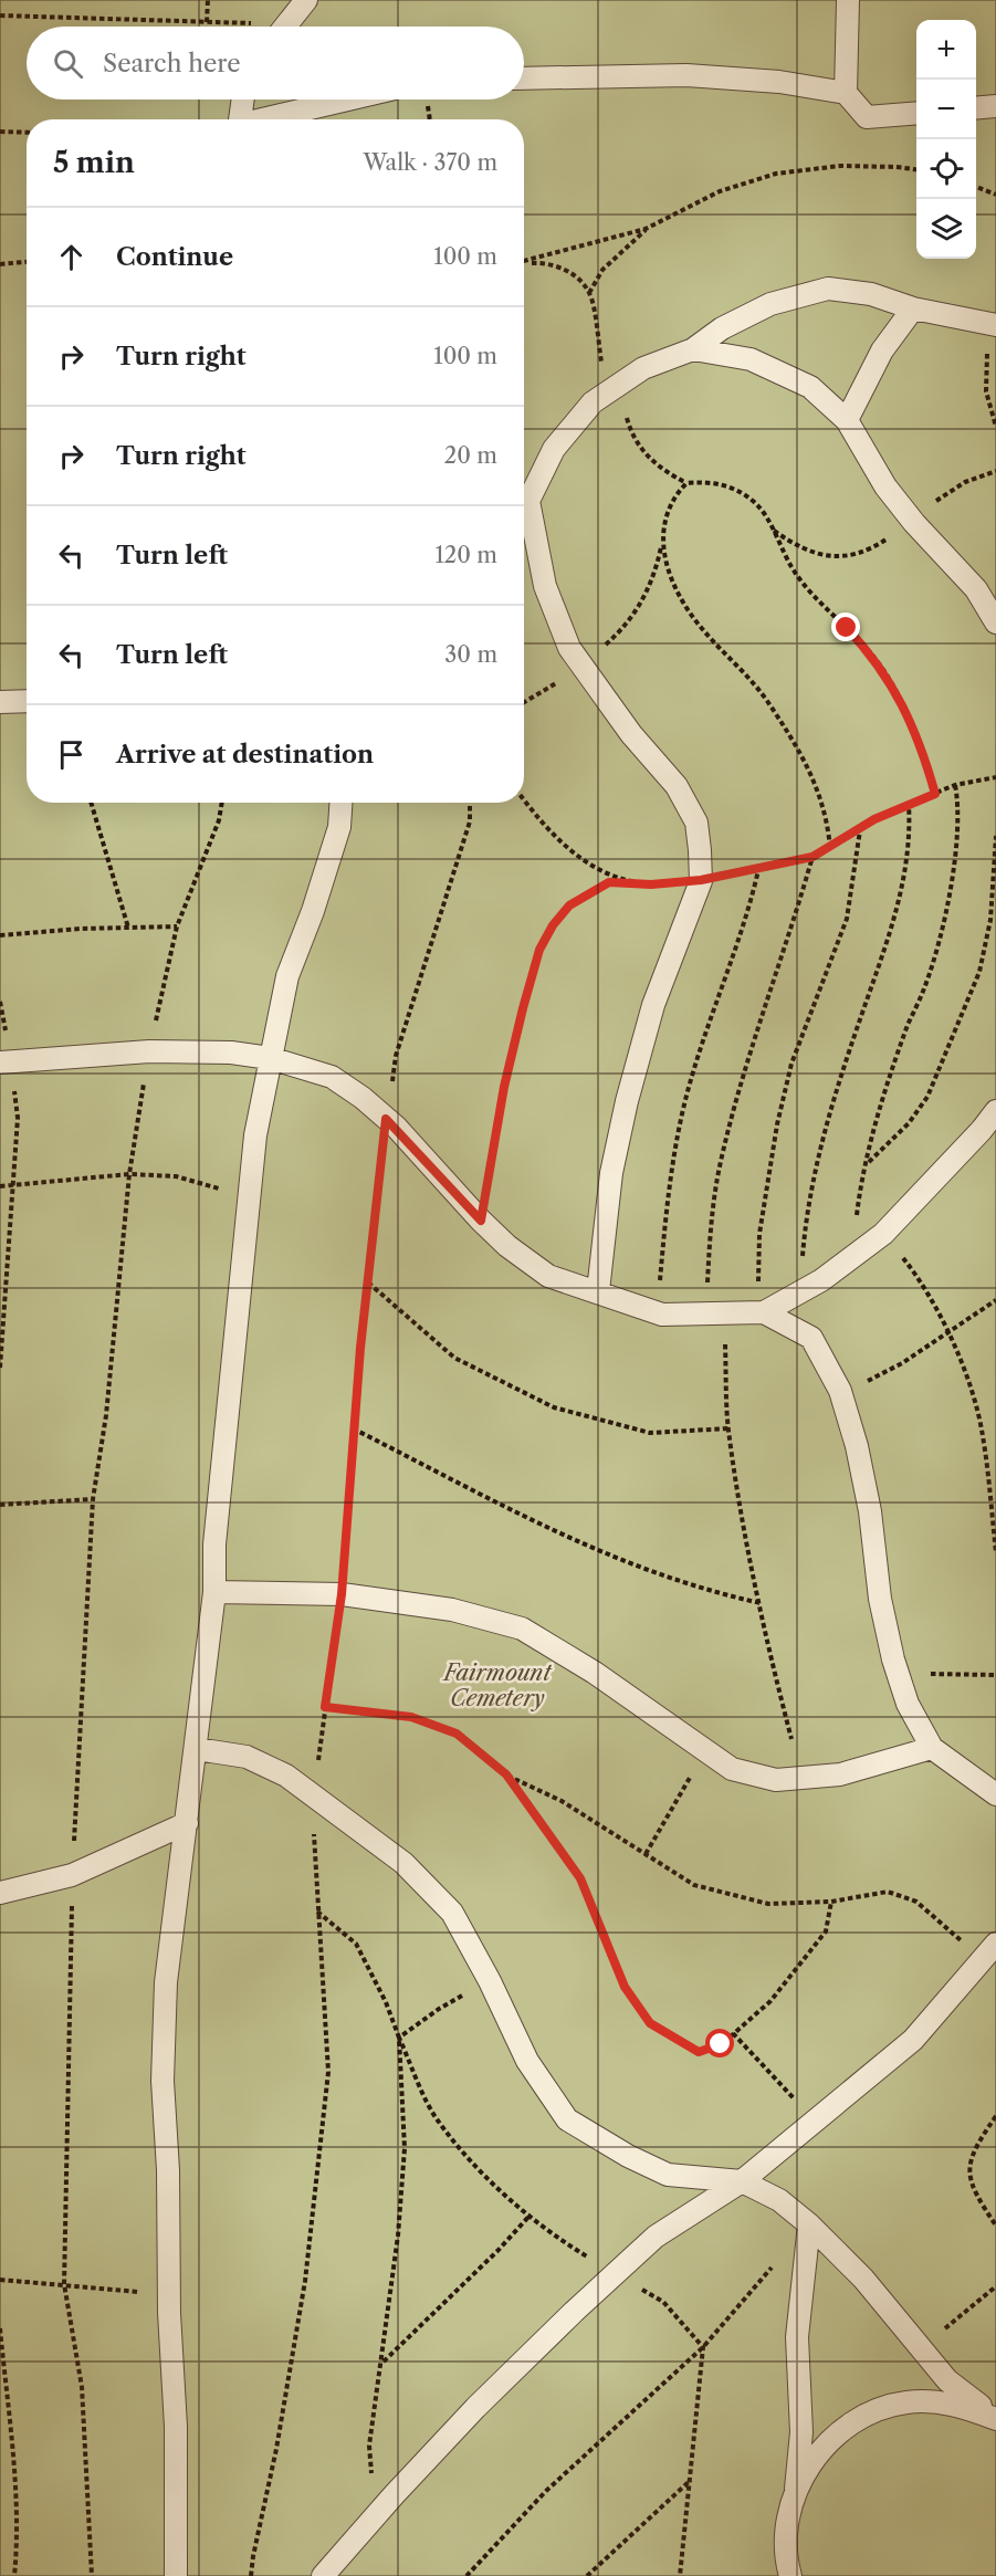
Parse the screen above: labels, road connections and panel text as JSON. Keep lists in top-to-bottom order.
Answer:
{
  "parks": ["Fairmount Cemetery"],
  "page": {
    "map_buttons": ["+", "−"],
    "search": "Search here",
    "heading": ["5 min", "Walk · 370 m"],
    "list": [
      ["Continue", "100 m"],
      ["Turn right", "100 m"],
      ["Turn right", "20 m"],
      ["Turn left", "120 m"],
      ["Turn left", "30 m"],
      "Arrive at destination"
    ]
  }
}
